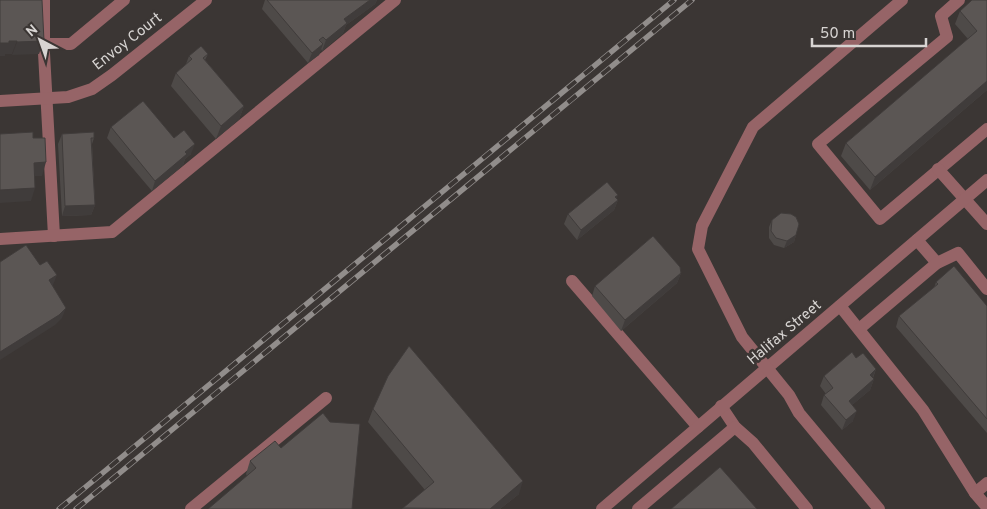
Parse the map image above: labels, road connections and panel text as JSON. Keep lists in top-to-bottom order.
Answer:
{
  "streets": {
    "street": ["Envoy Court", "Halifax Street"]
  },
  "scale_bar": "50 m",
  "north": "top left"
}
